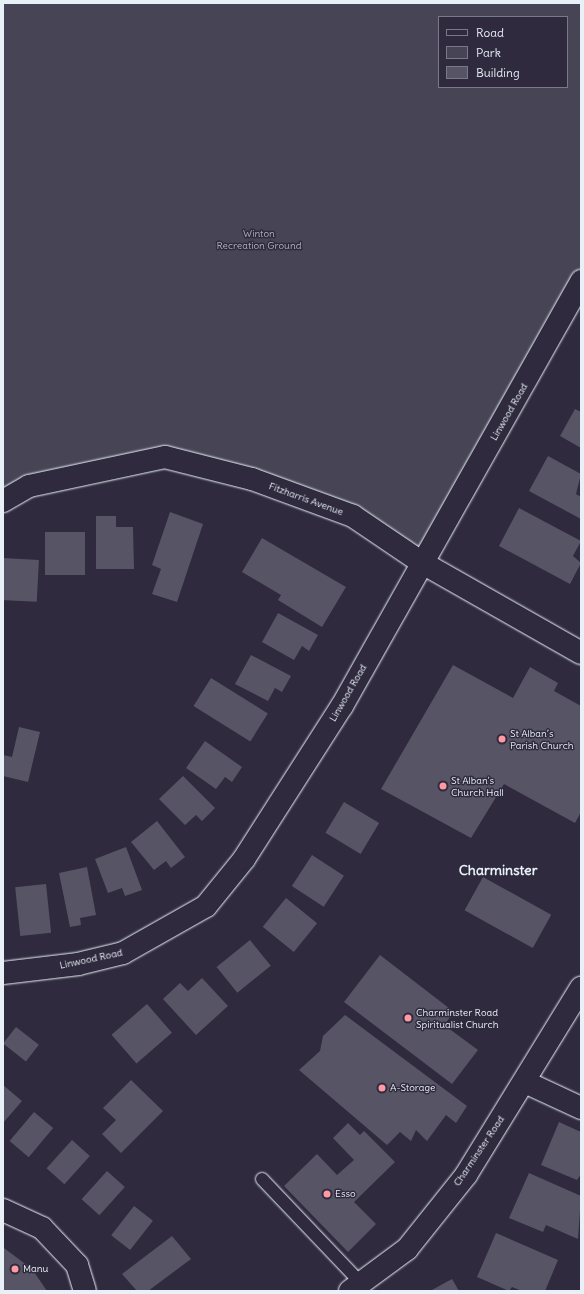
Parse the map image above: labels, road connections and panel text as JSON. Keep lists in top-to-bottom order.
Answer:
{
  "streets": {
    "street": ["Linwood Road", "Fitzharris Avenue", "Charminster Road"]
  },
  "crossings": [
    ["Linwood Road", "Fitzharris Avenue"]
  ],
  "districts": ["Charminster"],
  "parks": ["Winton Recreation Ground"],
  "places": [
    "St Alban’s Parish Church",
    "St Alban's Church Hall",
    "Charminster Road Spiritualist Church",
    "A-Storage",
    "Esso",
    "Manu"
  ],
  "legend": ["Road", "Park", "Building"]
}
